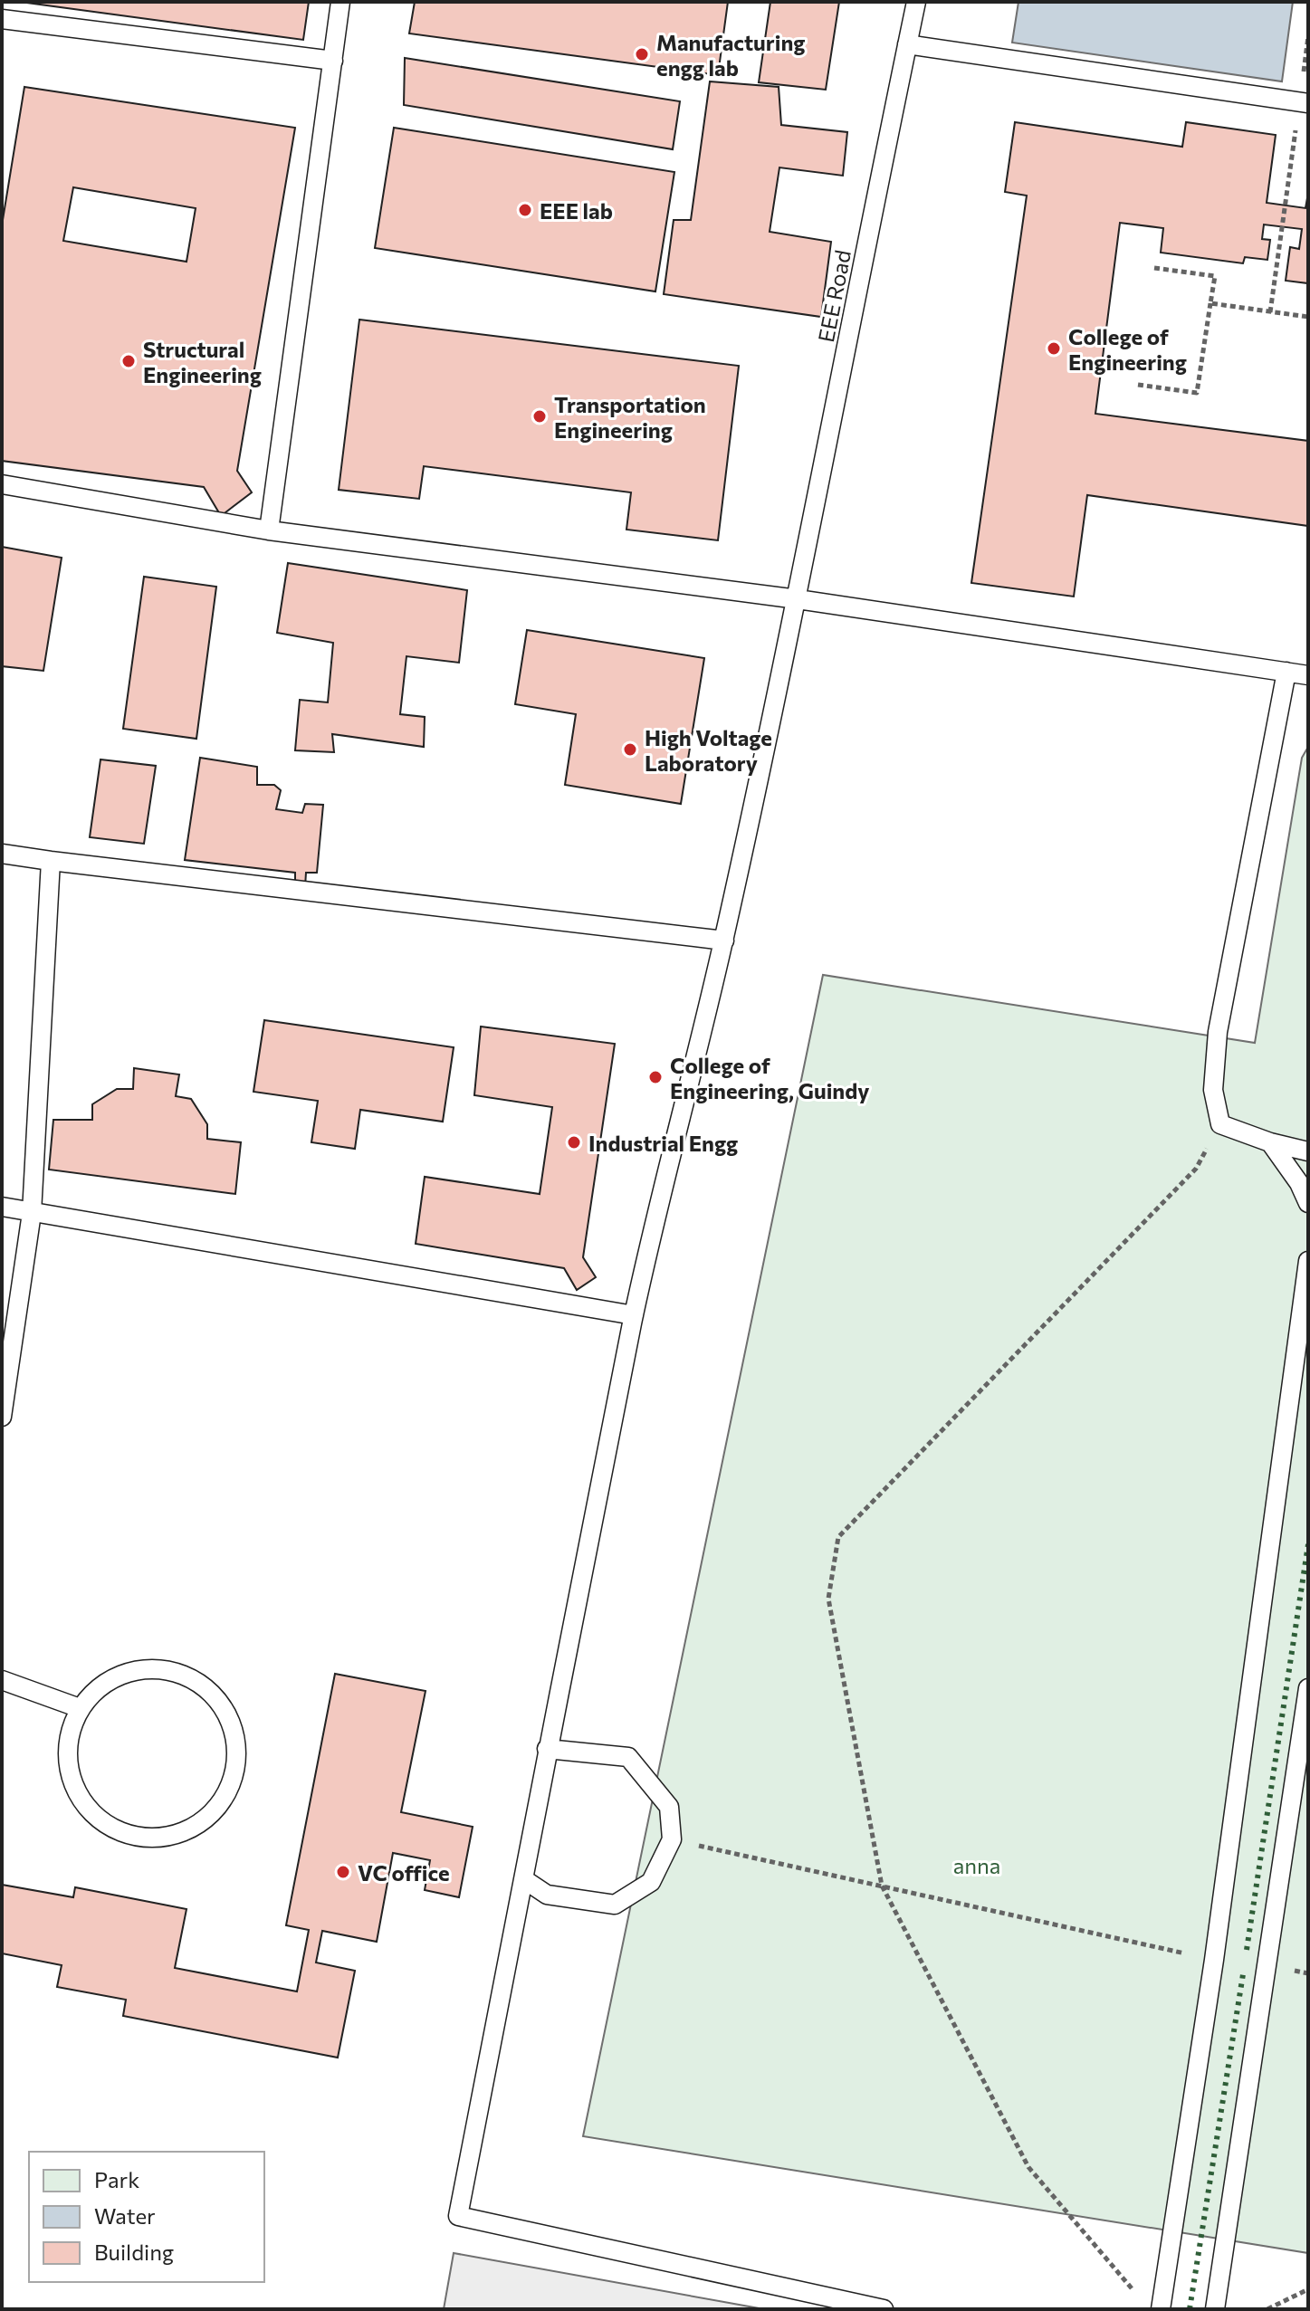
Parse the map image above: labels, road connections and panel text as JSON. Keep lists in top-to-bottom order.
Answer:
{
  "streets": {
    "lane": ["EEE Road"]
  },
  "parks": ["anna"],
  "places": [
    "Manufacturing engg lab",
    "EEE lab",
    "College of Engineering",
    "Structural Engineering",
    "Transportation Engineering",
    "High Voltage Laboratory",
    "College of Engineering, Guindy",
    "Industrial Engg",
    "VC office"
  ],
  "legend": ["Park", "Water", "Building"]
}
